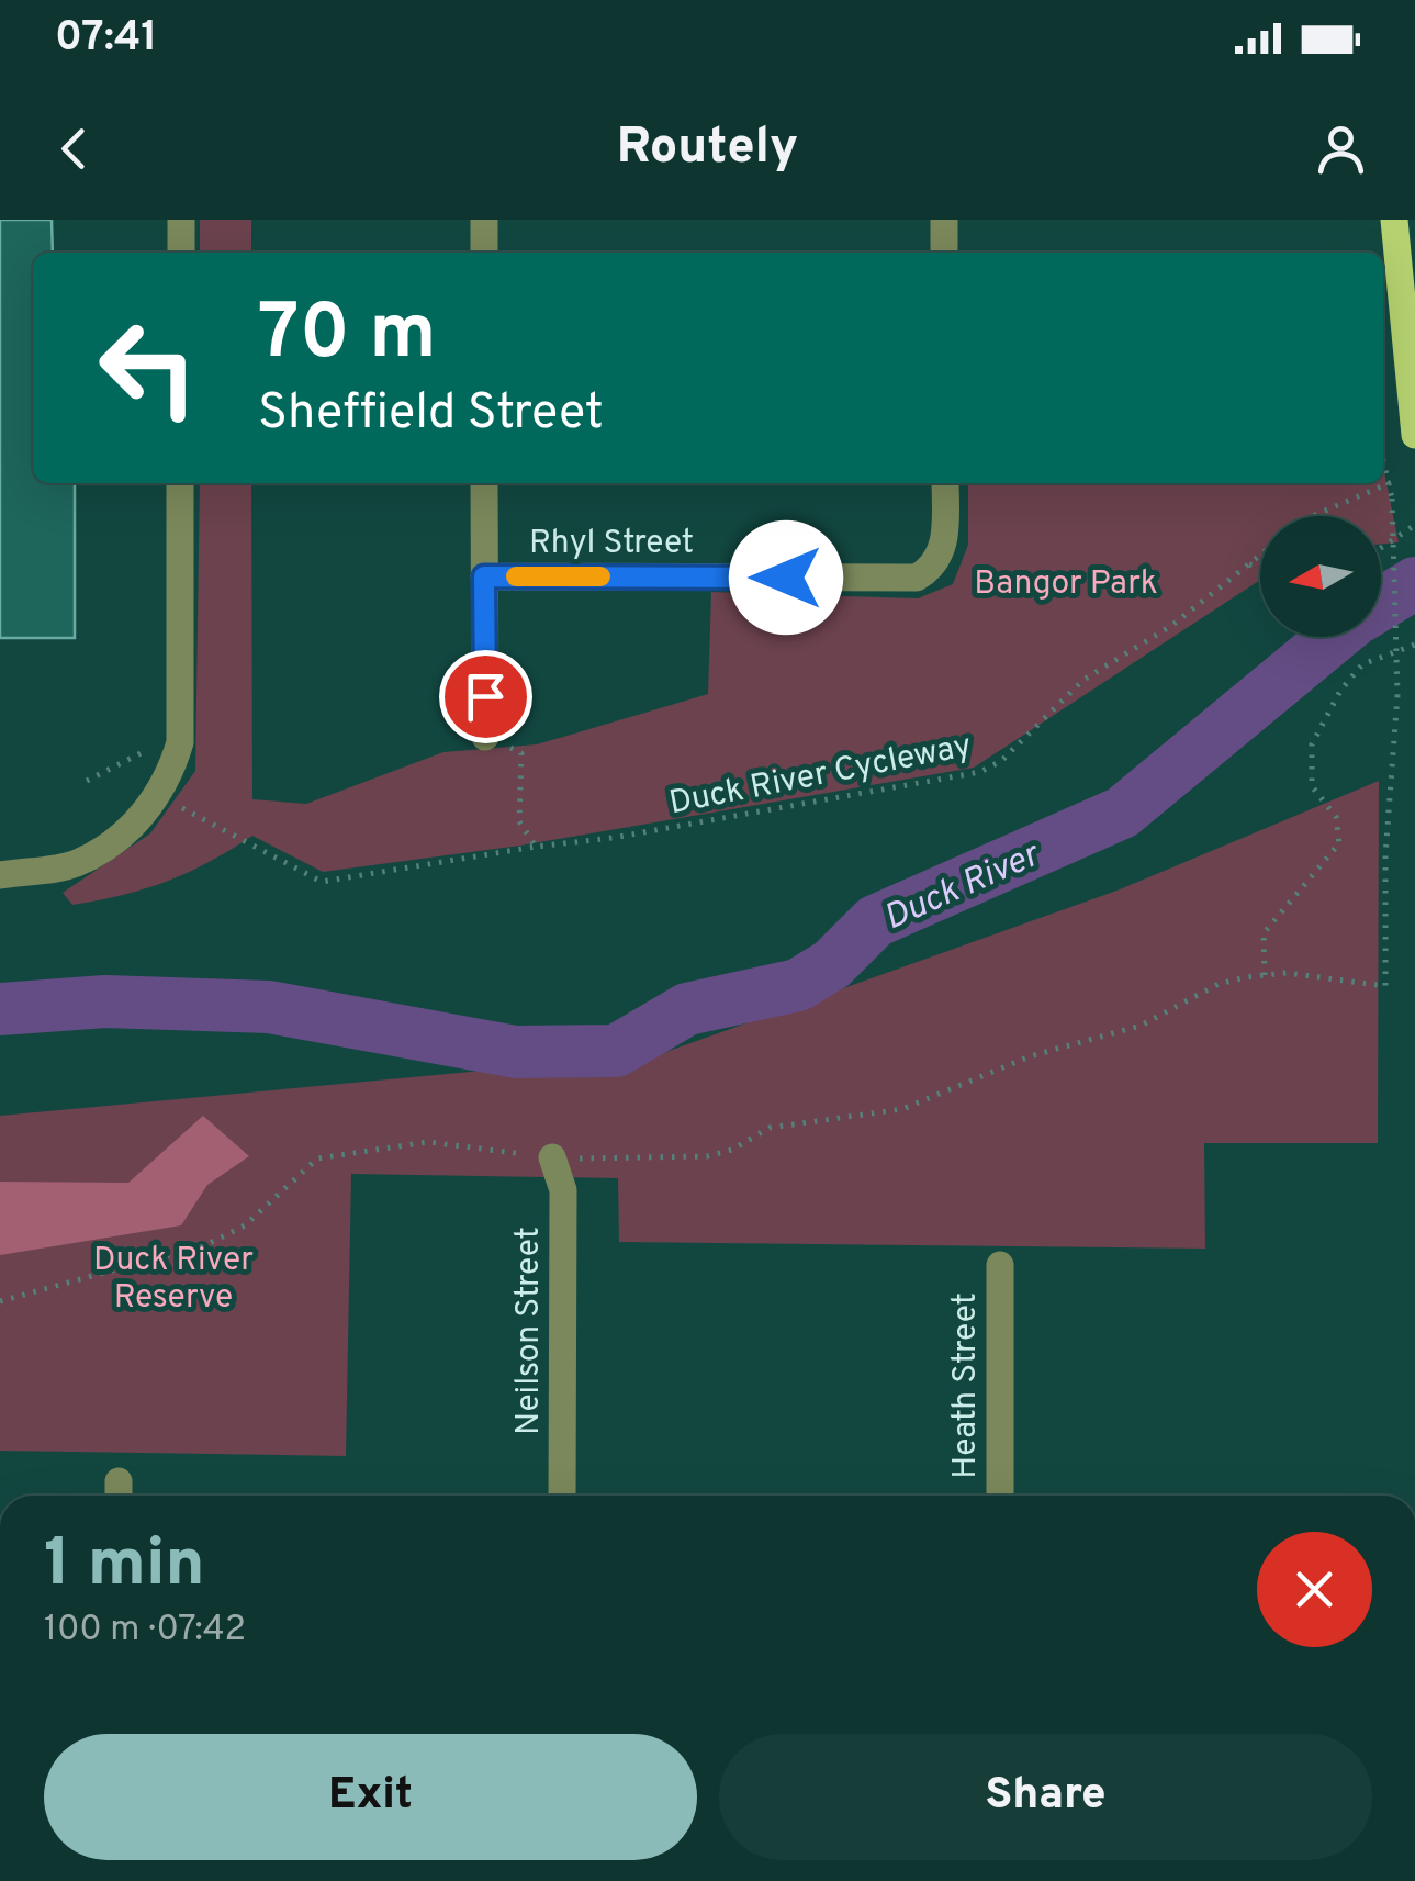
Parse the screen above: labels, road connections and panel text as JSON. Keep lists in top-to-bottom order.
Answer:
{
  "streets": {
    "street": ["Rhyl Street", "Neilson Street", "Heath Street"],
    "path": ["Duck River Cycleway"]
  },
  "water": ["Duck River"],
  "parks": ["Bangor Park", "Duck River Reserve"],
  "north": "left",
  "page": {
    "status": "07:41",
    "header": "Routely",
    "turn": ["70 m", "Sheffield Street"],
    "heading": ["1 min", "100 m · 07:42"],
    "buttons": ["Exit", "Share"]
  }
}
